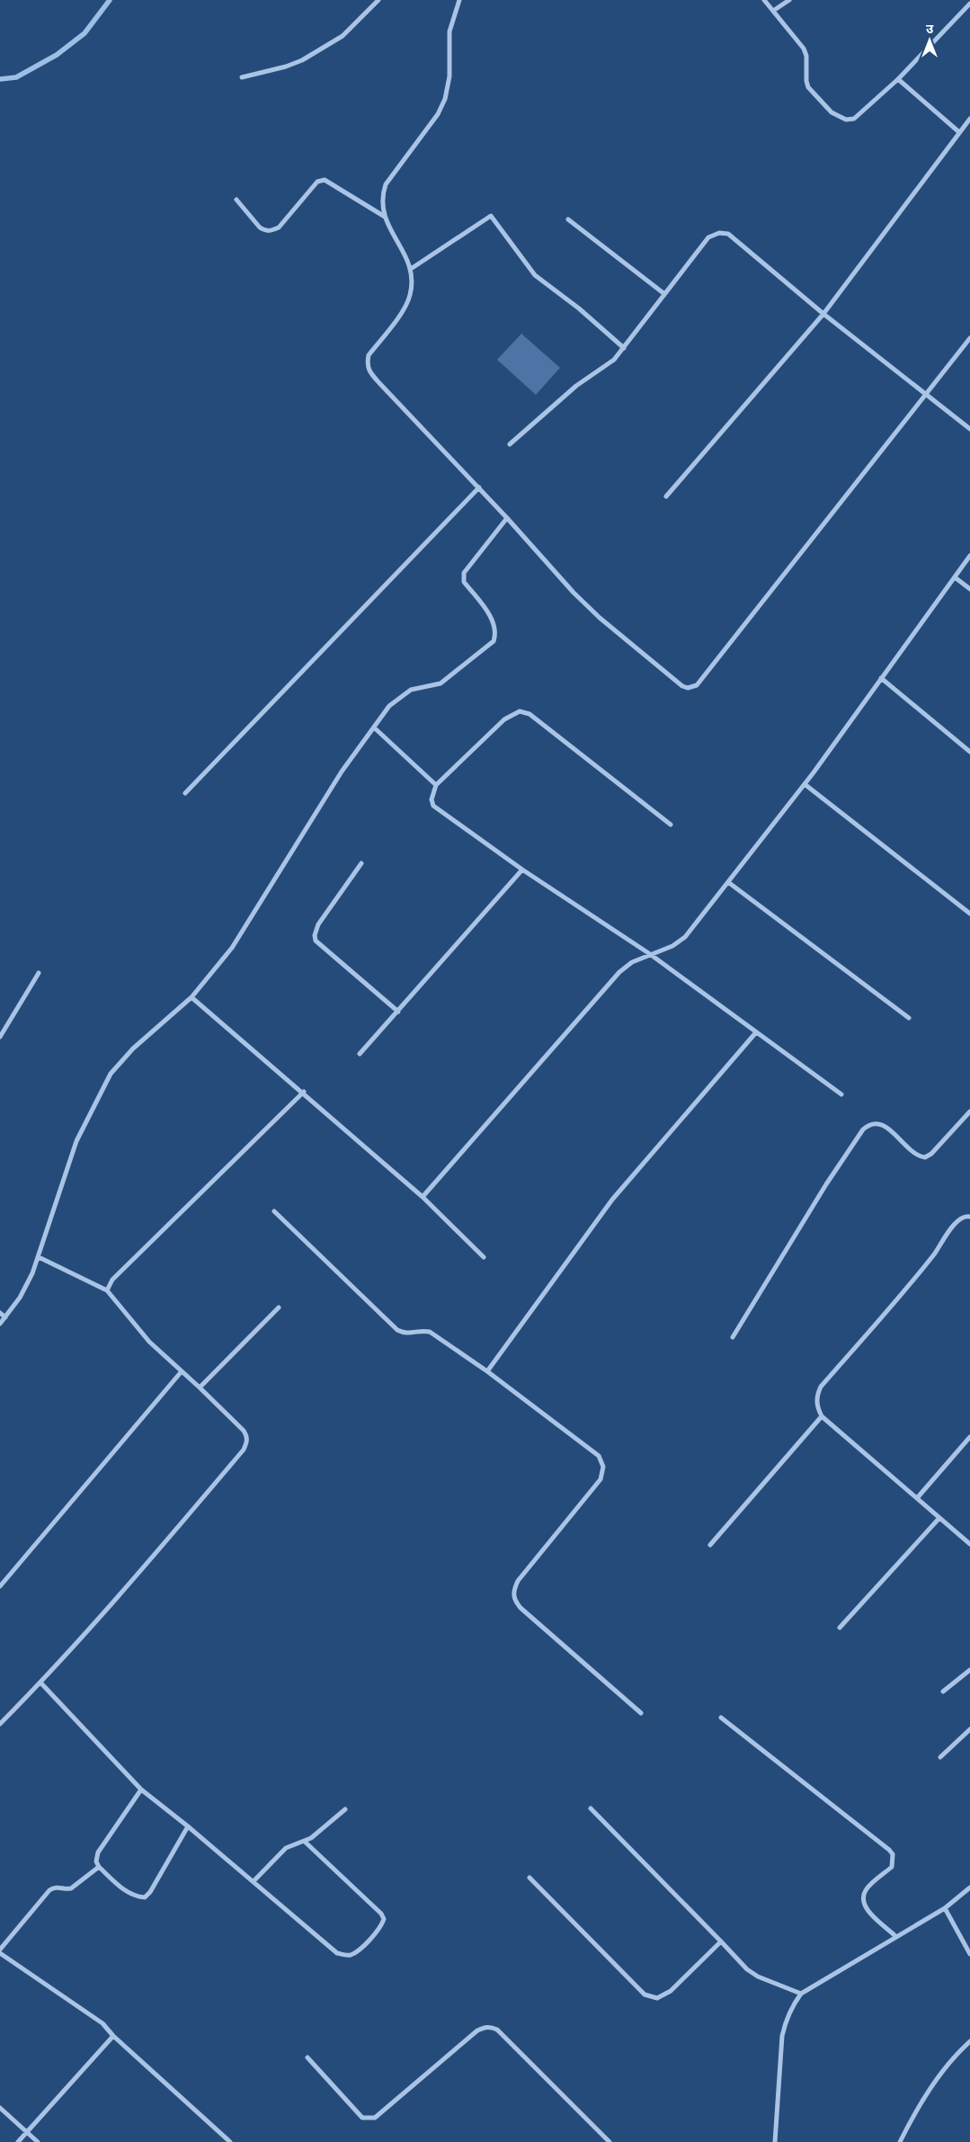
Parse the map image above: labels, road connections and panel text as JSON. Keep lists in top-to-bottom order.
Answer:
{
  "north": "top"
}
